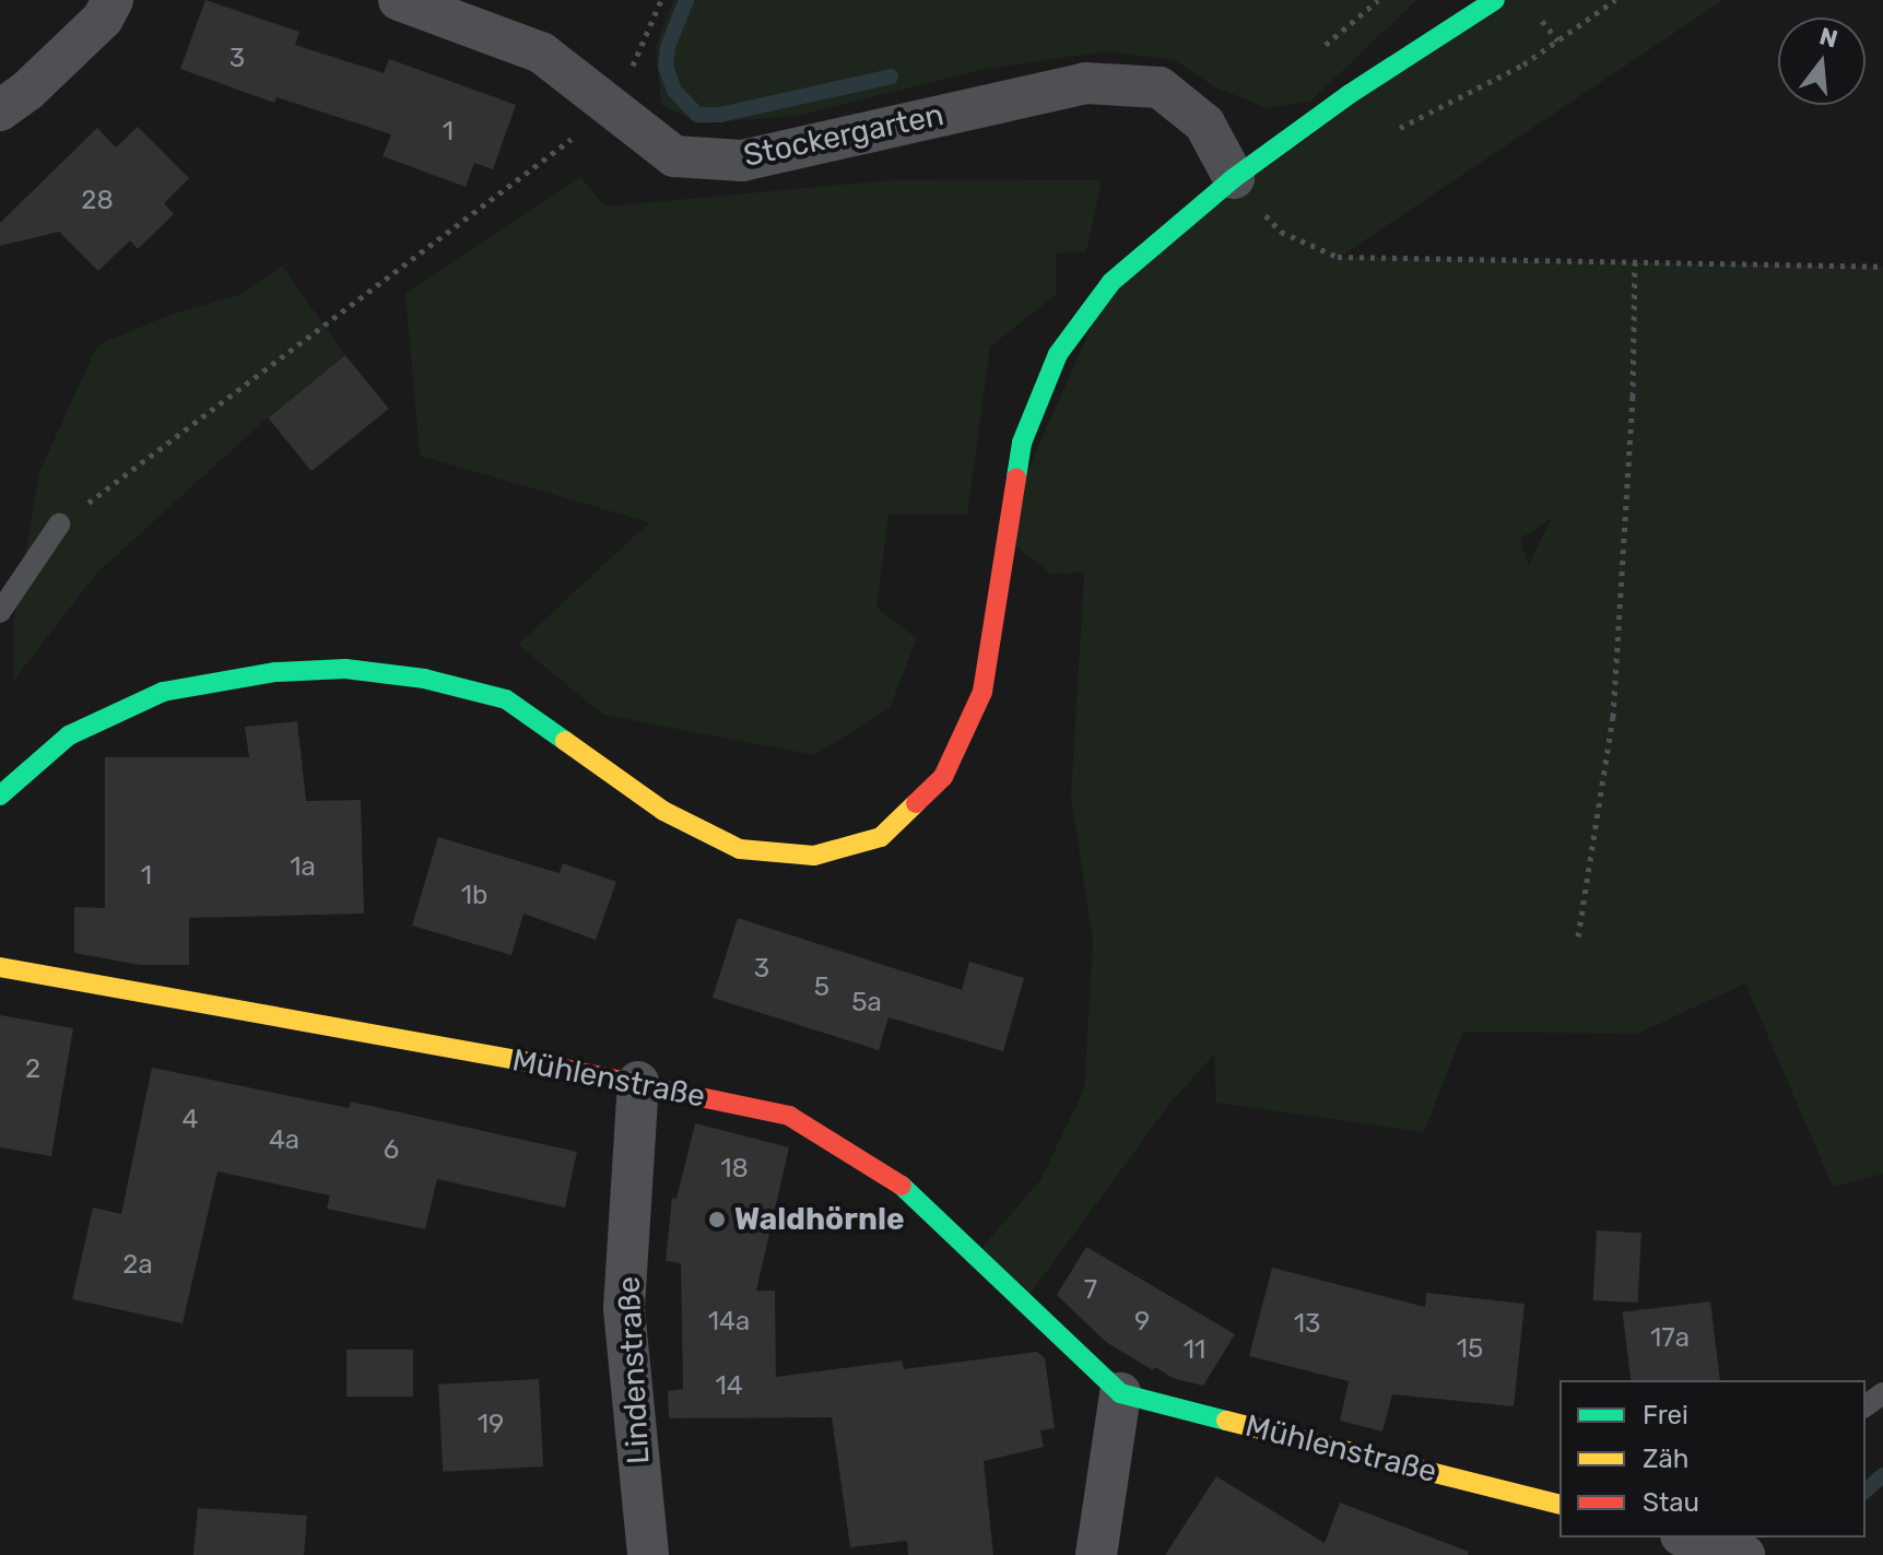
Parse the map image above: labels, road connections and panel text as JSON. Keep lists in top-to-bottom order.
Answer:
{
  "streets": {
    "main road": ["Mühlenstraße"],
    "street": ["Stockergarten", "Lindenstraße"]
  },
  "crossings": [
    ["Mühlenstraße", "Lindenstraße"]
  ],
  "places": ["Waldhörnle"],
  "house_numbers": [
    "3",
    "1",
    "28",
    "1a",
    "1",
    "1b",
    "3",
    "5",
    "5a",
    "2",
    "4",
    "4a",
    "6",
    "18",
    "2a",
    "7",
    "14a",
    "9",
    "13",
    "17a",
    "15",
    "11",
    "14",
    "19"
  ],
  "legend": ["Frei", "Zäh", "Stau"],
  "north": "top"
}
